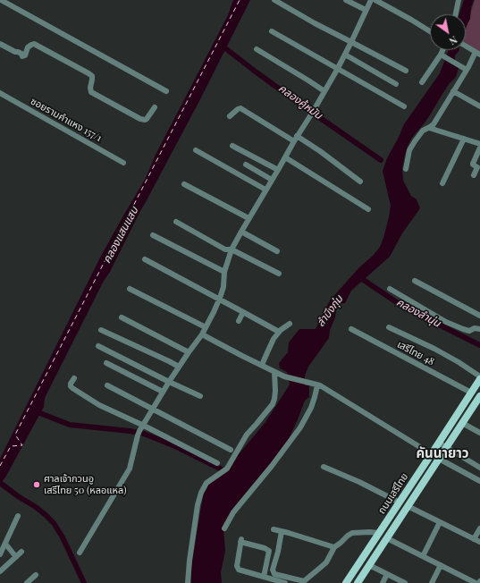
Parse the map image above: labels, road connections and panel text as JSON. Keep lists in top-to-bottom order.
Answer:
{
  "streets": {
    "main road": ["ถนนเสรีไทย"],
    "street": ["ซอยรามคำแหง 157/1", "เสรีไทย 48"]
  },
  "crossings": [
    ["เสรีไทย 48", "ถนนเสรีไทย"]
  ],
  "districts": ["คันนายาว"],
  "water": [
    "คลองคู้หมัน",
    "คลองแสนแสบ",
    "ลำบึงกุ่ม",
    "คลองลำนุ่น"
  ],
  "places": ["ศาลเจ้ากวนอู เสรีไทย 50 (หลอแหล)"],
  "north": "bottom right"
}
